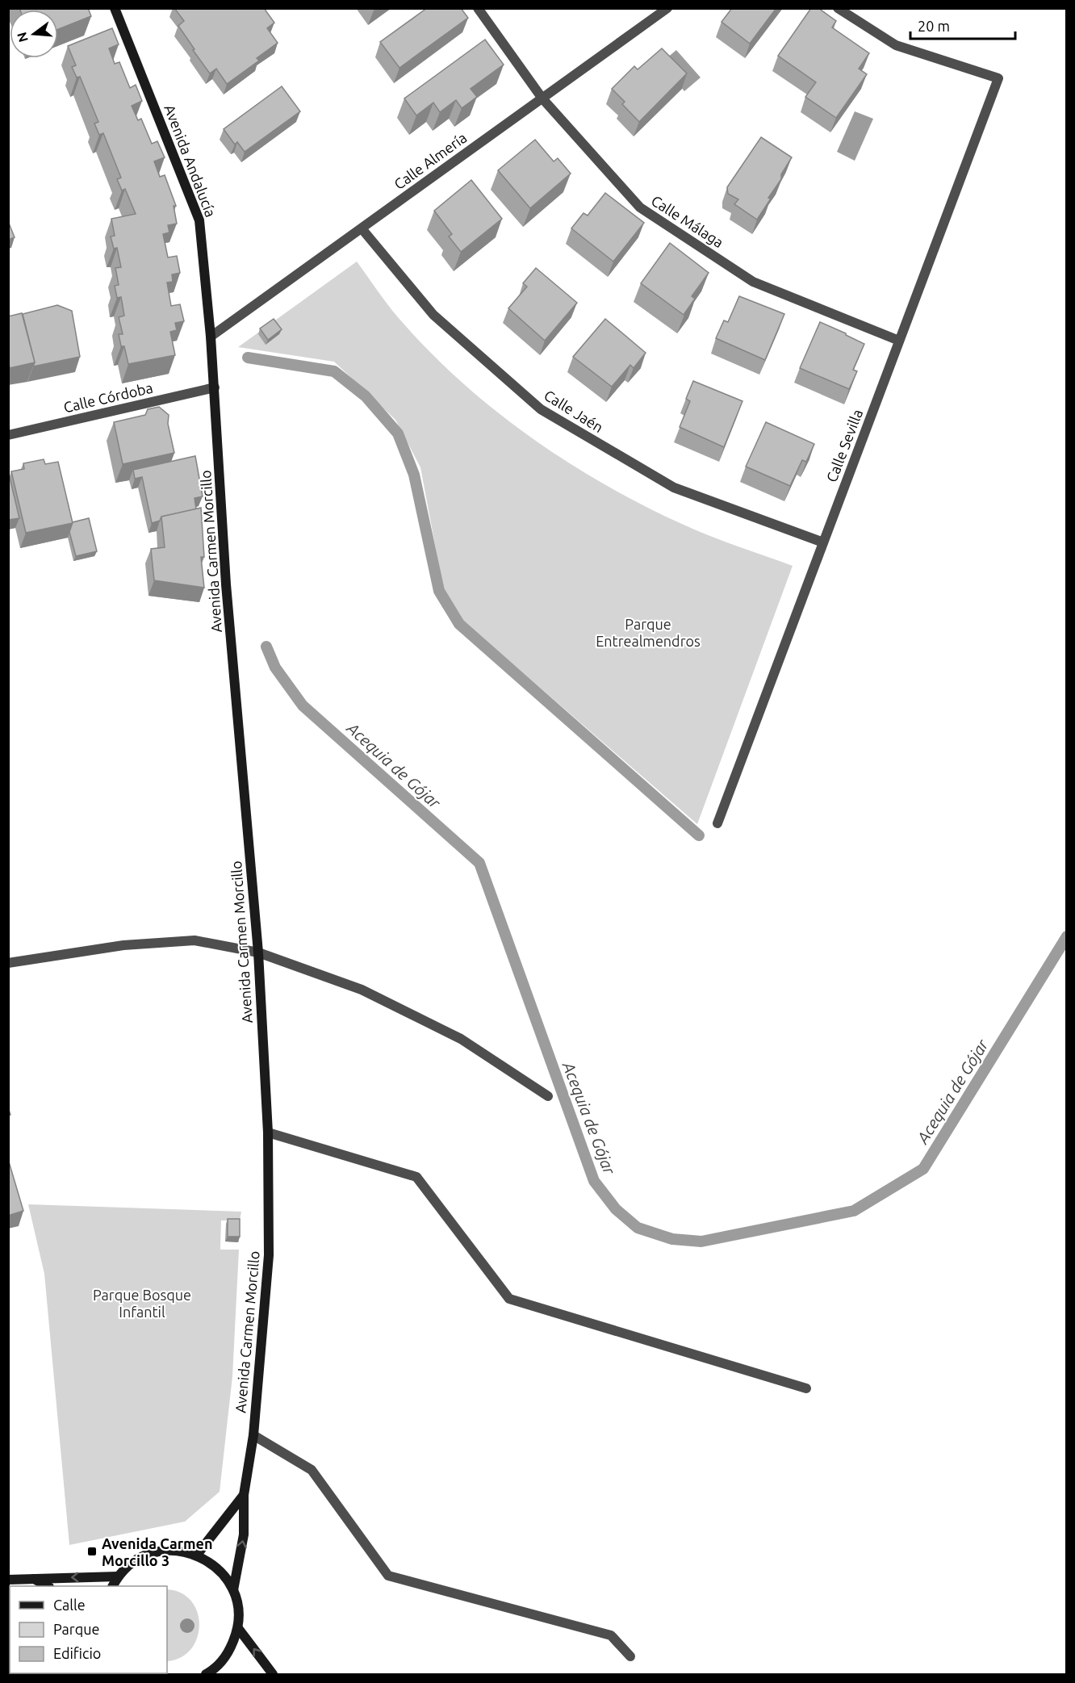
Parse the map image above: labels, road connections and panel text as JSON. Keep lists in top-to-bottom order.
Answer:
{
  "streets": {
    "street": [
      "Avenida Andalucía",
      "Calle Almería",
      "Calle Málaga",
      "Calle Córdoba",
      "Calle Jaén",
      "Calle Sevilla",
      "Avenida Carmen Morcillo"
    ]
  },
  "crossings": [
    ["Avenida Andalucía", "Calle Almería"],
    ["Avenida Andalucía", "Calle Córdoba"],
    ["Avenida Andalucía", "Avenida Carmen Morcillo"],
    ["Calle Almería", "Calle Málaga"],
    ["Calle Almería", "Calle Jaén"],
    ["Calle Málaga", "Calle Sevilla"],
    ["Calle Córdoba", "Avenida Carmen Morcillo"],
    ["Calle Jaén", "Calle Sevilla"]
  ],
  "water": ["Acequia de Gójar"],
  "parks": ["Parque Entrealmendros", "Parque Bosque Infantil"],
  "places": {
    "transit": ["Avenida Carmen Morcillo 3"]
  },
  "legend": ["Calle", "Parque", "Edificio"],
  "scale_bar": "20 m",
  "north": "left"
}
